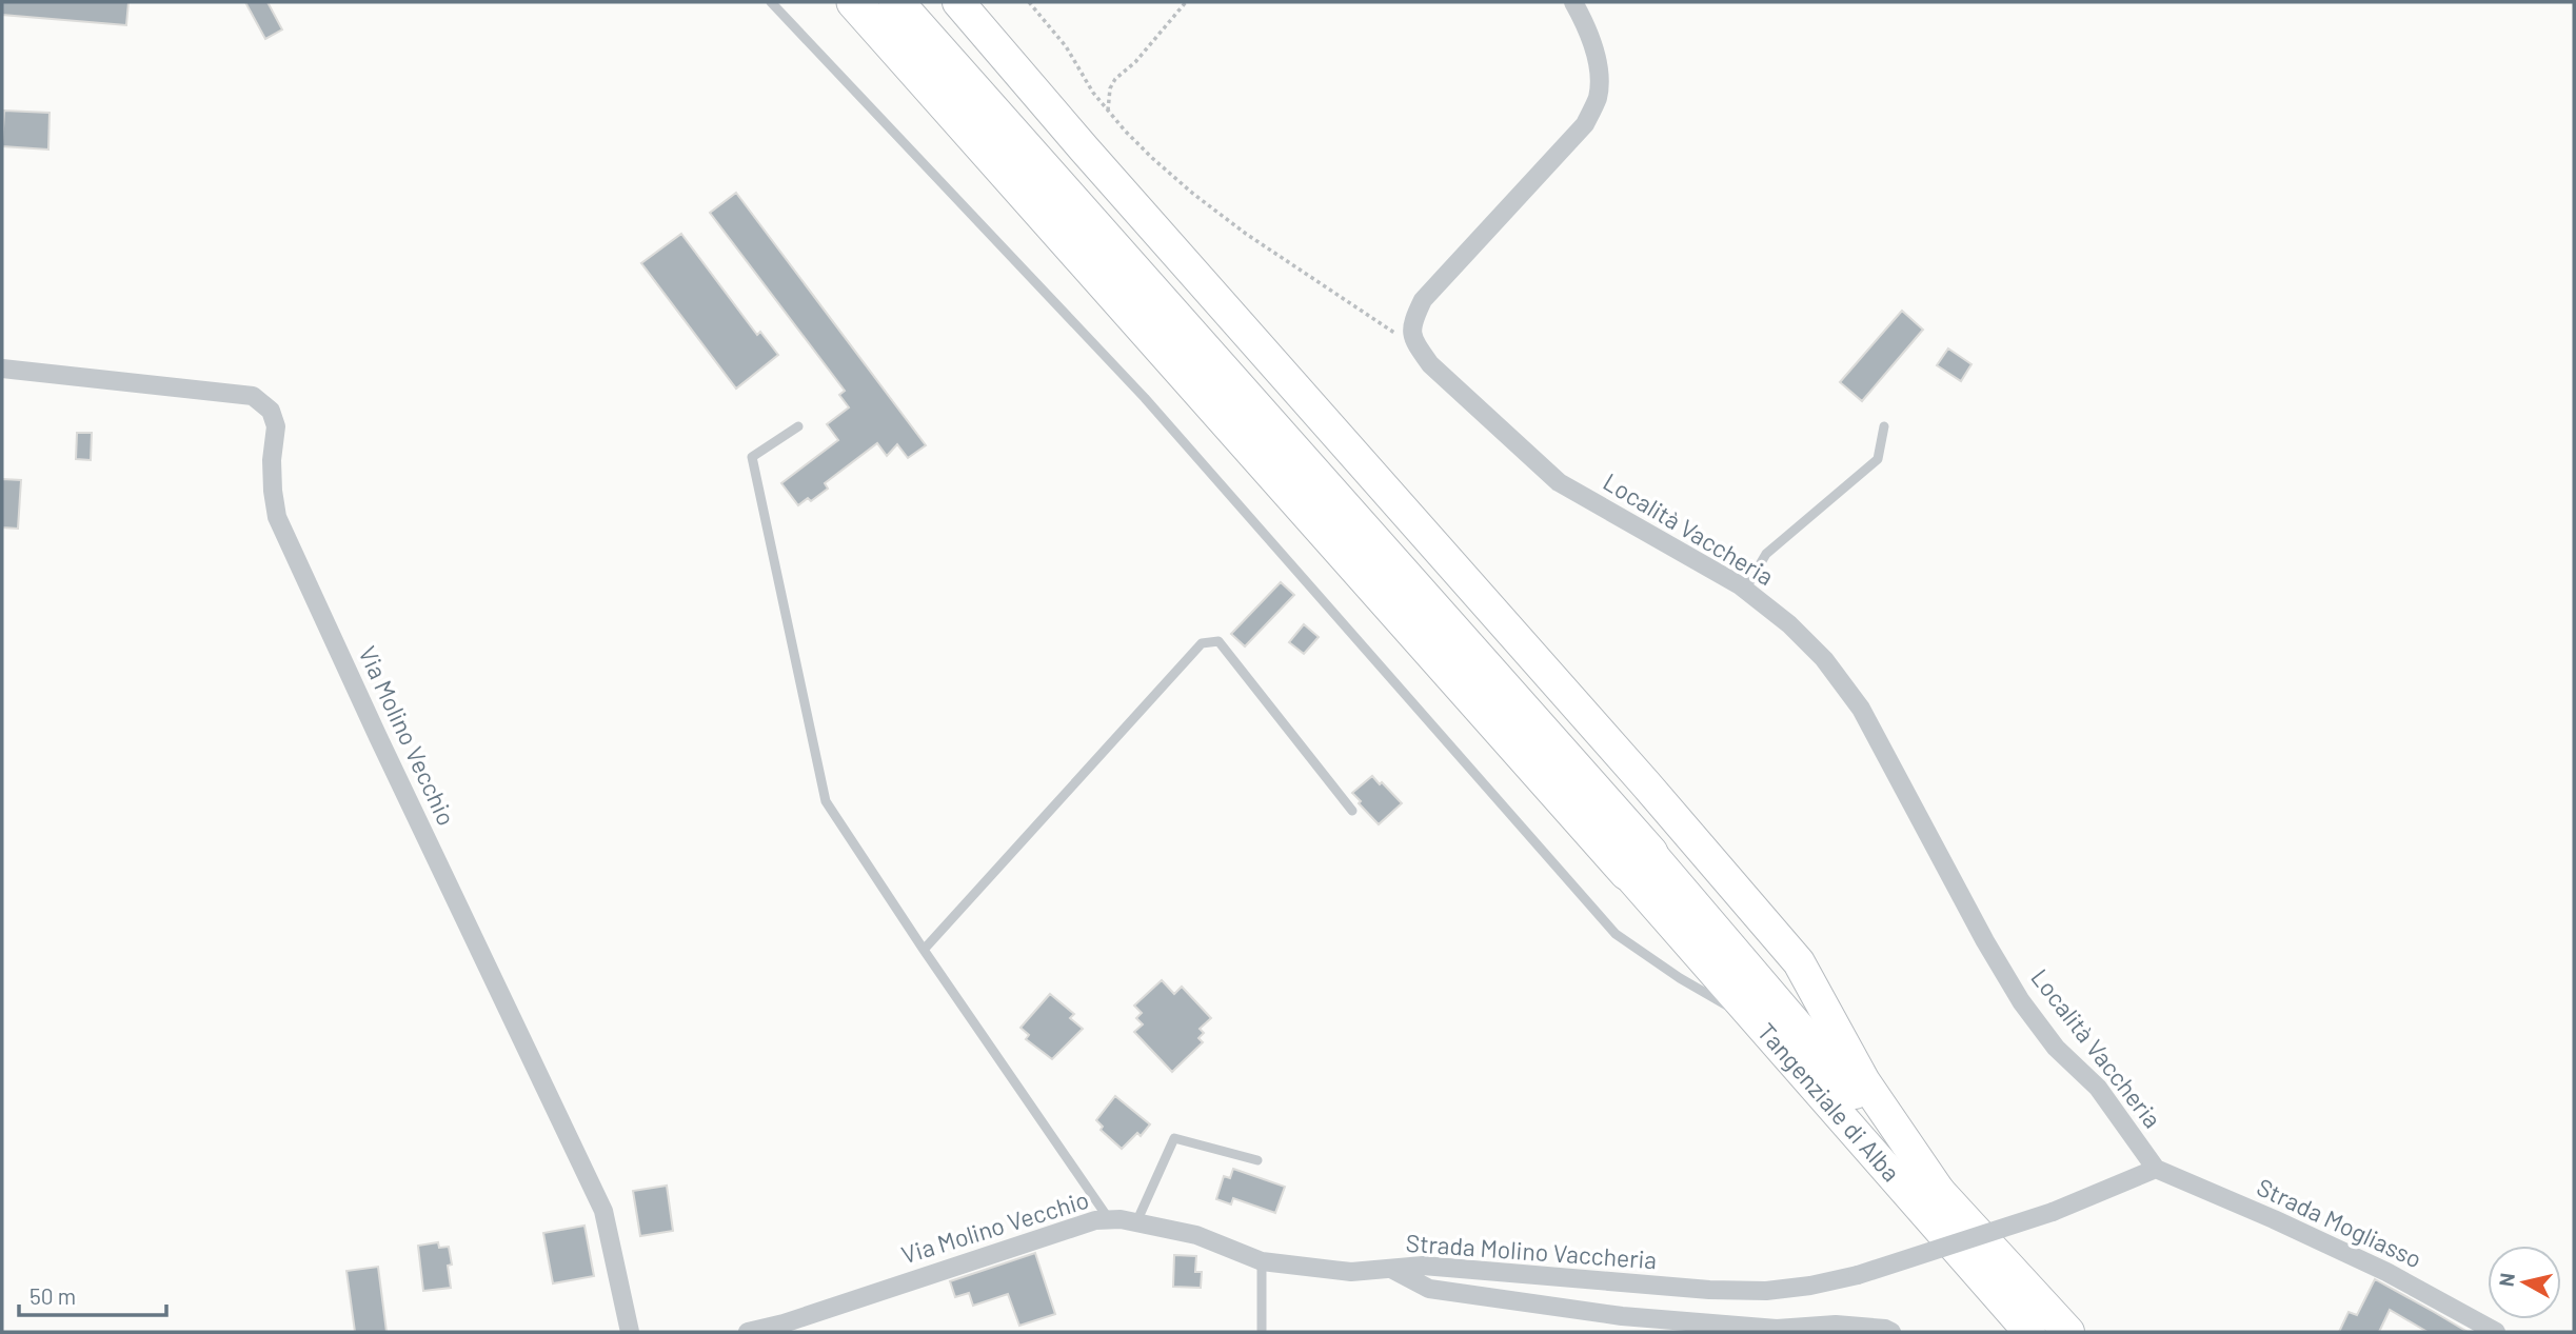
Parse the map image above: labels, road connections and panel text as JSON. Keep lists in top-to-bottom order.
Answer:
{
  "streets": {
    "highway": ["Tangenziale di Alba"],
    "street": [
      "Località Vaccheria",
      "Via Molino Vecchio",
      "Strada Mogliasso",
      "Strada Molino Vaccheria"
    ]
  },
  "crossings": [
    ["Località Vaccheria", "Strada Mogliasso"],
    ["Località Vaccheria", "Strada Molino Vaccheria"],
    ["Via Molino Vecchio", "Strada Molino Vaccheria"],
    ["Strada Mogliasso", "Strada Molino Vaccheria"]
  ],
  "scale_bar": "50 m",
  "north": "left"
}
